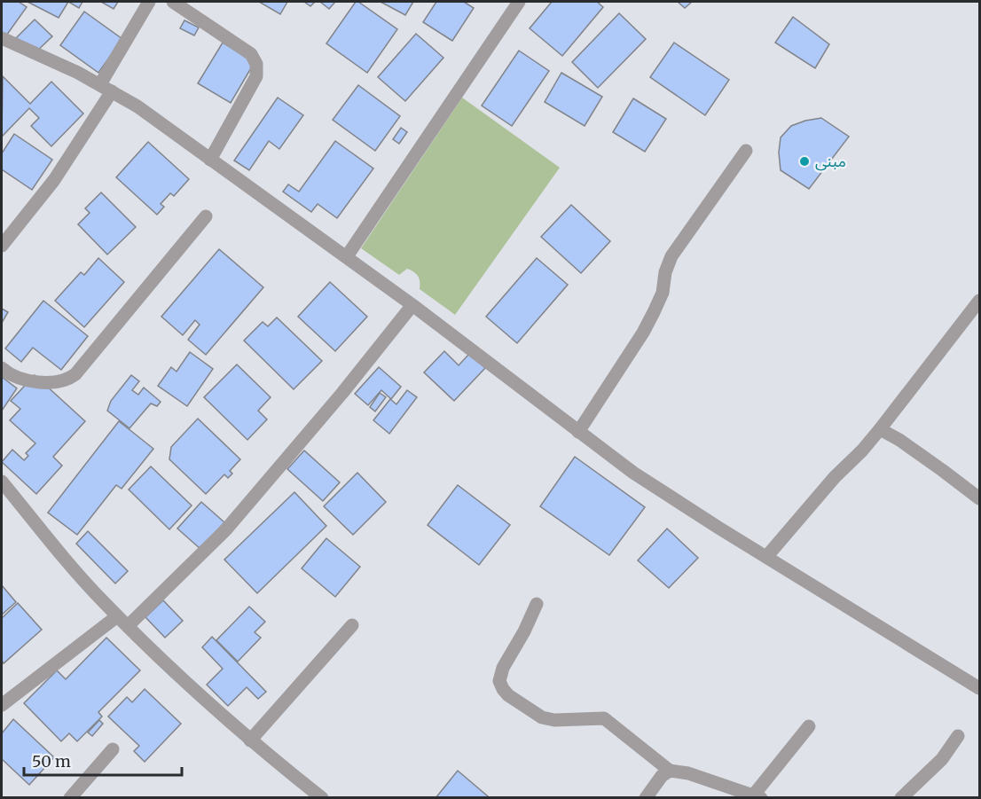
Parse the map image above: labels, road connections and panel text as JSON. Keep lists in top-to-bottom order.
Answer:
{
  "places": ["مبنى"],
  "scale_bar": "50 m"
}
